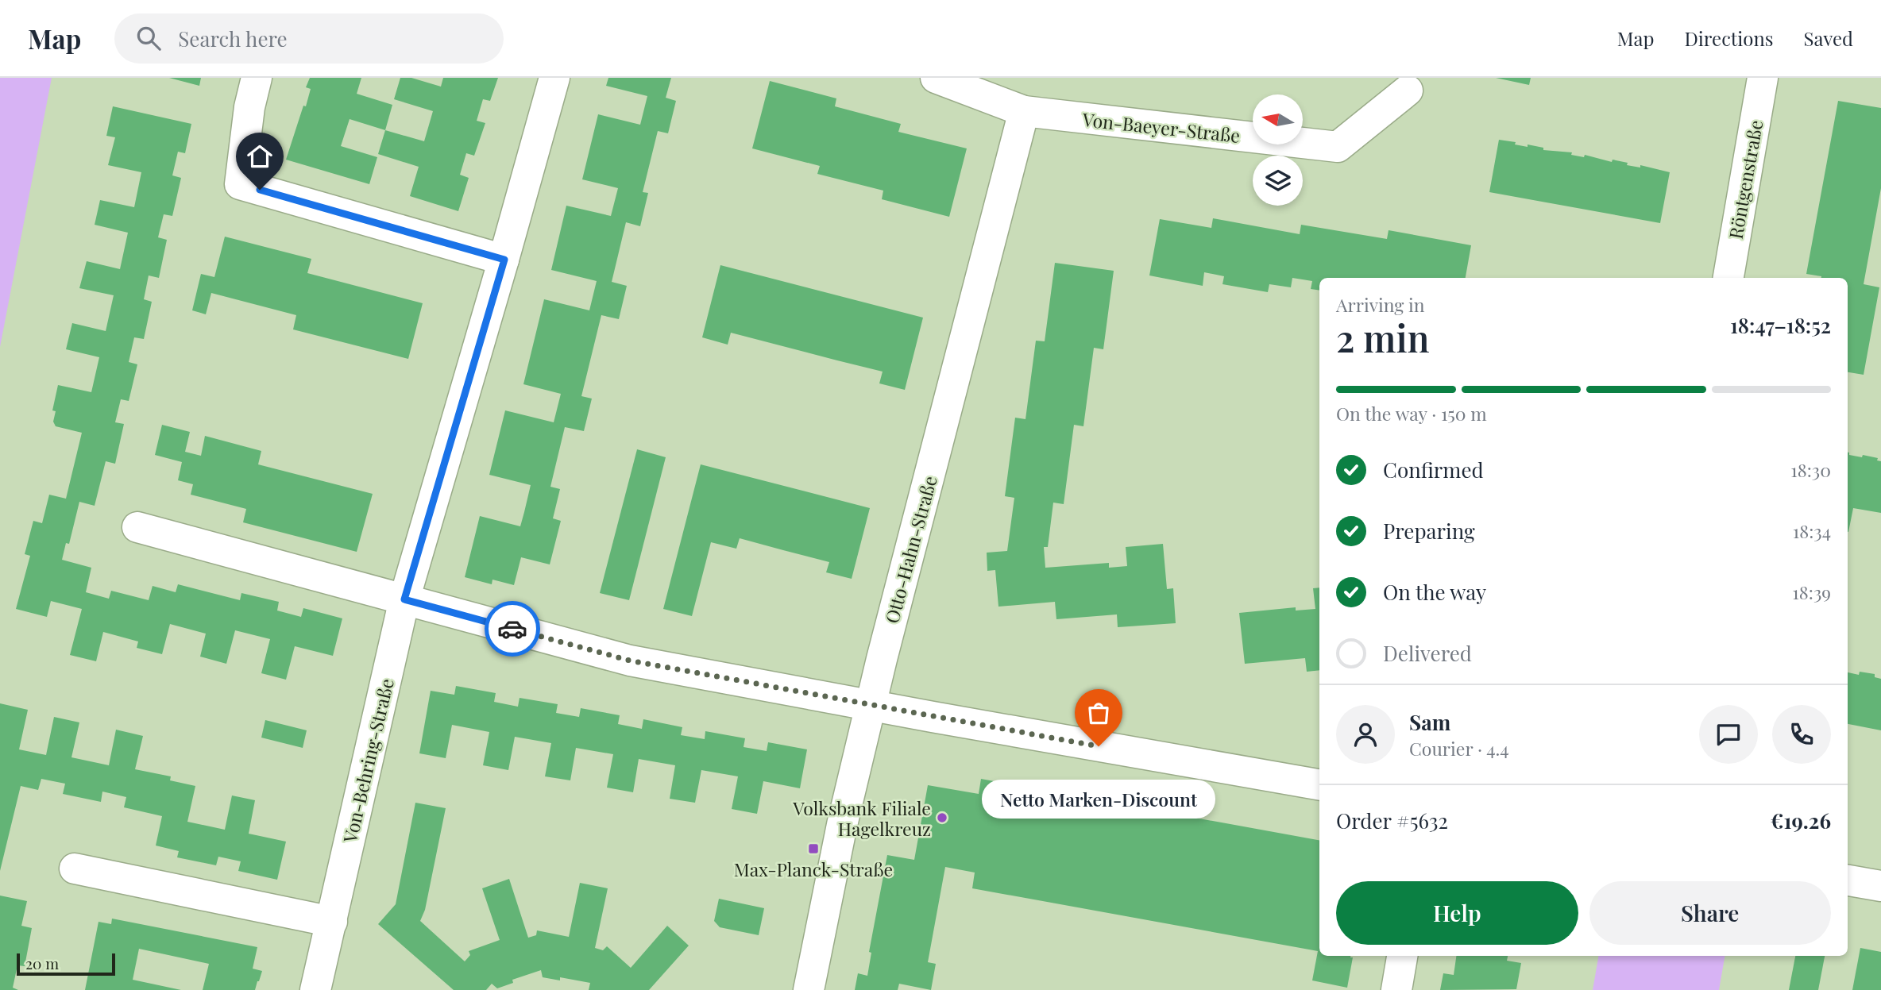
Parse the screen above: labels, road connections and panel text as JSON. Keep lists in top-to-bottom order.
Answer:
{
  "streets": {
    "street": [
      "Von-Baeyer-Straße",
      "Röntgenstraße",
      "Otto-Hahn-Straße",
      "Von-Behring-Straße"
    ]
  },
  "crossings": [
    ["Von-Baeyer-Straße", "Otto-Hahn-Straße"]
  ],
  "places": {
    "other": ["Netto Marken-Discount", "Volksbank Filiale Hagelkreuz"],
    "transit": ["Max-Planck-Straße"]
  },
  "scale_bar": "20 m",
  "north": "left",
  "page": {
    "header": "Map",
    "search": "Search here",
    "nav": ["Map", "Directions", "Saved"],
    "heading": ["2 min", "Arriving in", "18:47–18:52"],
    "panel": [
      "Sam",
      "Courier · 4.4",
      "Order #5632",
      "€19.26"
    ],
    "bar": "On the way · 150 m",
    "list": [
      ["Confirmed", "18:30"],
      ["Preparing", "18:34"],
      ["On the way", "18:39"],
      "Delivered"
    ],
    "bubble": "Netto Marken-Discount",
    "buttons": ["Help", "Share"],
    "scale": "20 m"
  }
}
